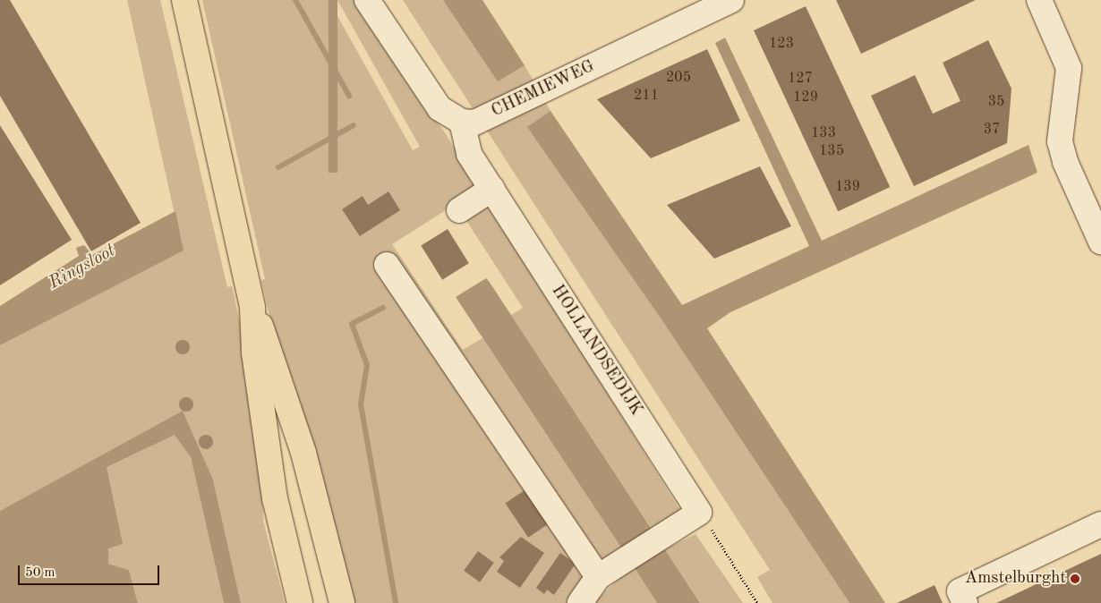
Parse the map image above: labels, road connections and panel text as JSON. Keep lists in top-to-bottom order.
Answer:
{
  "streets": {
    "street": ["CHEMIEWEG", "HOLLANDSEDIJK"]
  },
  "crossings": [
    ["CHEMIEWEG", "HOLLANDSEDIJK"]
  ],
  "water": ["Ringsloot"],
  "places": ["Amstelburght"],
  "house_numbers": [
    "123",
    "205",
    "127",
    "211",
    "129",
    "35",
    "37",
    "133",
    "135",
    "139"
  ],
  "scale_bar": "50 m"
}
